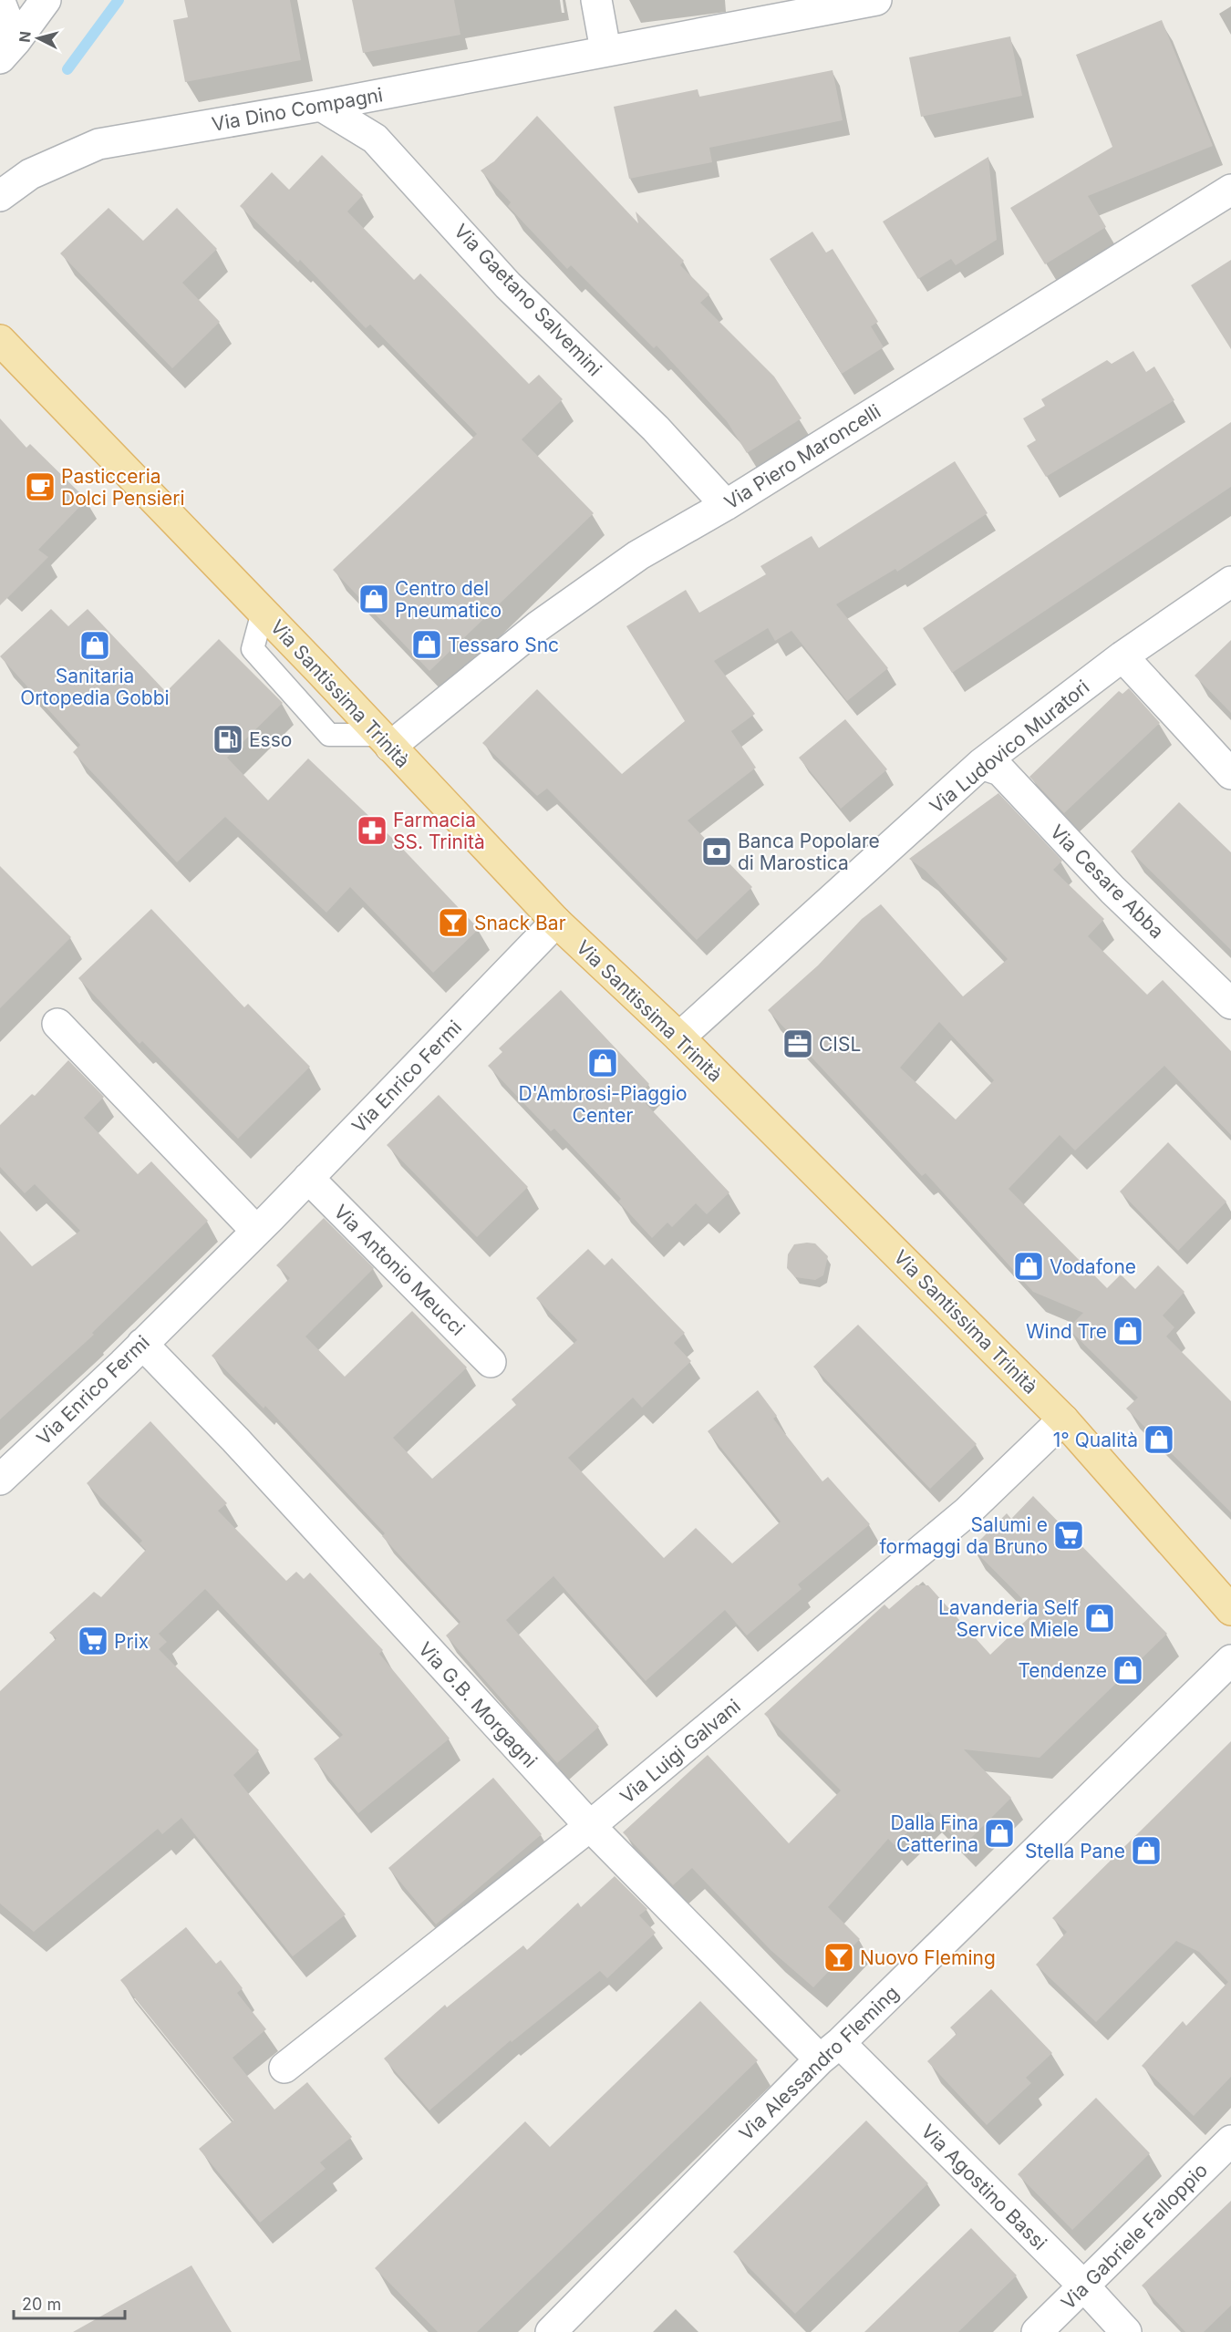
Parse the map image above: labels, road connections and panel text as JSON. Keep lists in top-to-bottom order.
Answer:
{
  "streets": {
    "main road": ["Via Santissima Trinità"],
    "street": [
      "Via Dino Compagni",
      "Via Gaetano Salvemini",
      "Via Piero Maroncelli",
      "Via Ludovico Muratori",
      "Via Cesare Abba",
      "Via Enrico Fermi",
      "Via Antonio Meucci",
      "Via G.B. Morgagni",
      "Via Luigi Galvani",
      "Via Alessandro Fleming",
      "Via Agostino Bassi",
      "Via Gabriele Falloppio"
    ]
  },
  "crossings": [
    ["Via Dino Compagni", "Via Gaetano Salvemini"],
    ["Via Gaetano Salvemini", "Via Piero Maroncelli"],
    ["Via Piero Maroncelli", "Via Santissima Trinità"],
    ["Via Santissima Trinità", "Via Ludovico Muratori"],
    ["Via Santissima Trinità", "Via Enrico Fermi"],
    ["Via Santissima Trinità", "Via Luigi Galvani"],
    ["Via Ludovico Muratori", "Via Cesare Abba"],
    ["Via Enrico Fermi", "Via Antonio Meucci"],
    ["Via Enrico Fermi", "Via G.B. Morgagni"],
    ["Via G.B. Morgagni", "Via Luigi Galvani"],
    ["Via G.B. Morgagni", "Via Alessandro Fleming"],
    ["Via G.B. Morgagni", "Via Agostino Bassi"],
    ["Via Alessandro Fleming", "Via Agostino Bassi"],
    ["Via Agostino Bassi", "Via Gabriele Falloppio"]
  ],
  "places": {
    "cafe": ["Pasticceria Dolci Pensieri"],
    "shop": [
      "Centro del Pneumatico",
      "Tessaro Snc",
      "Sanitaria Ortopedia Gobbi",
      "D'Ambrosi-Piaggio Center",
      "Vodafone",
      "Wind Tre",
      "1° Qualità",
      "Lavanderia Self Service Miele",
      "Tendenze",
      "Dalla Fina Catterina",
      "Stella Pane"
    ],
    "fuel station": ["Esso"],
    "pharmacy": ["Farmacia SS. Trinità"],
    "bank": ["Banca Popolare di Marostica"],
    "bar": ["Snack Bar", "Nuovo Fleming"],
    "office": ["CISL"],
    "supermarket": ["Salumi e formaggi da Bruno", "Prix"]
  },
  "scale_bar": "20 m",
  "north": "left"
}
